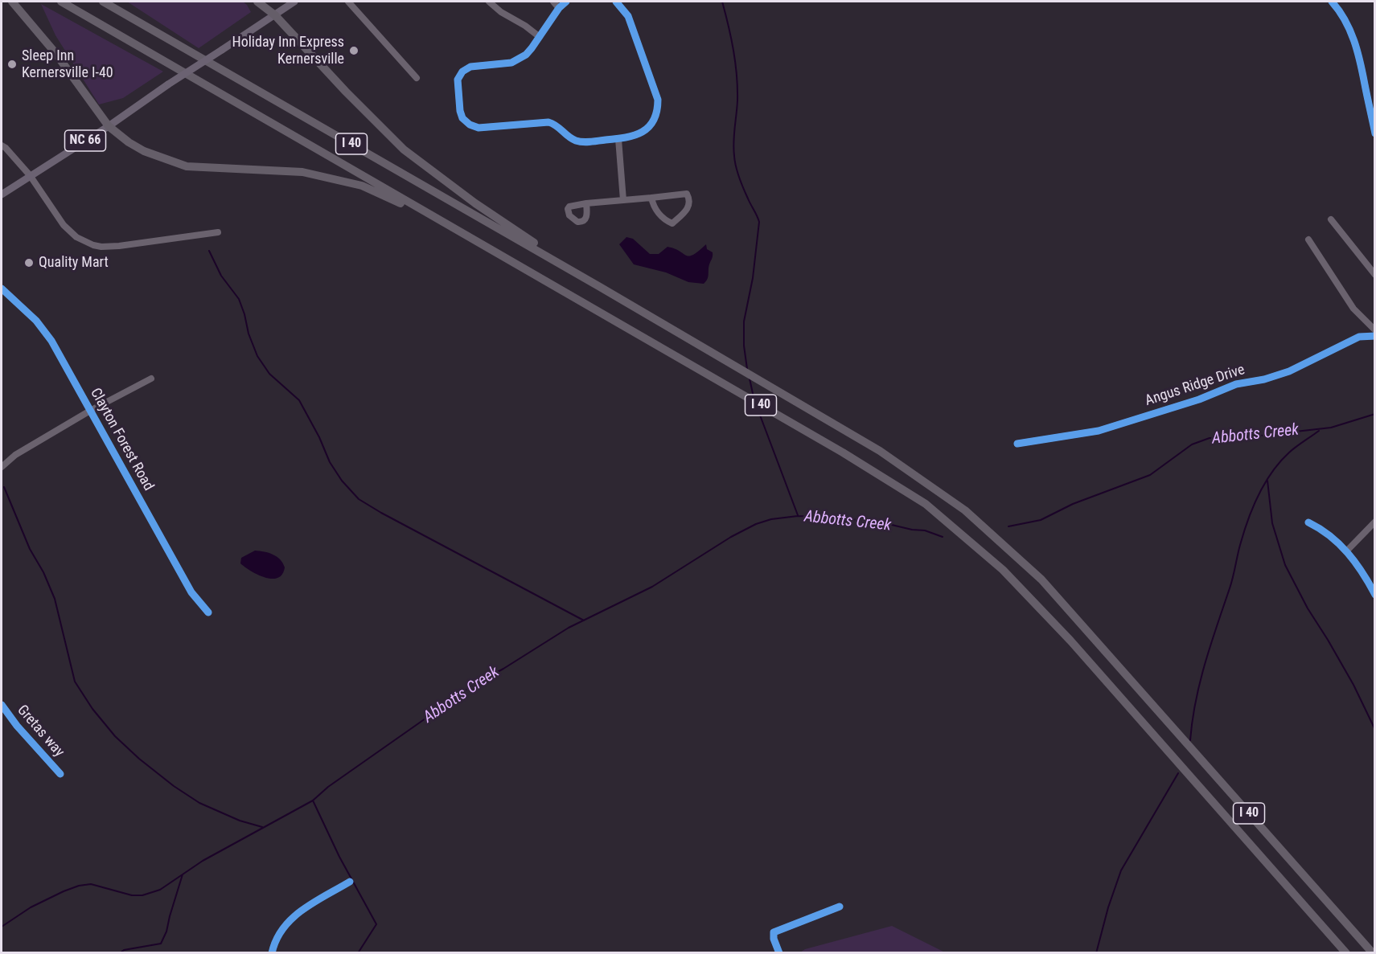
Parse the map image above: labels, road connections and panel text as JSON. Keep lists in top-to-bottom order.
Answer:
{
  "streets": {
    "highway": ["I 40"],
    "main road": ["NC 66"],
    "street": ["Angus Ridge Drive", "Clayton Forest Road", "Gretas way"]
  },
  "water": ["Abbotts Creek"],
  "places": ["Holiday Inn Express Kernersville", "Sleep Inn Kernersville I-40", "Quality Mart"]
}
